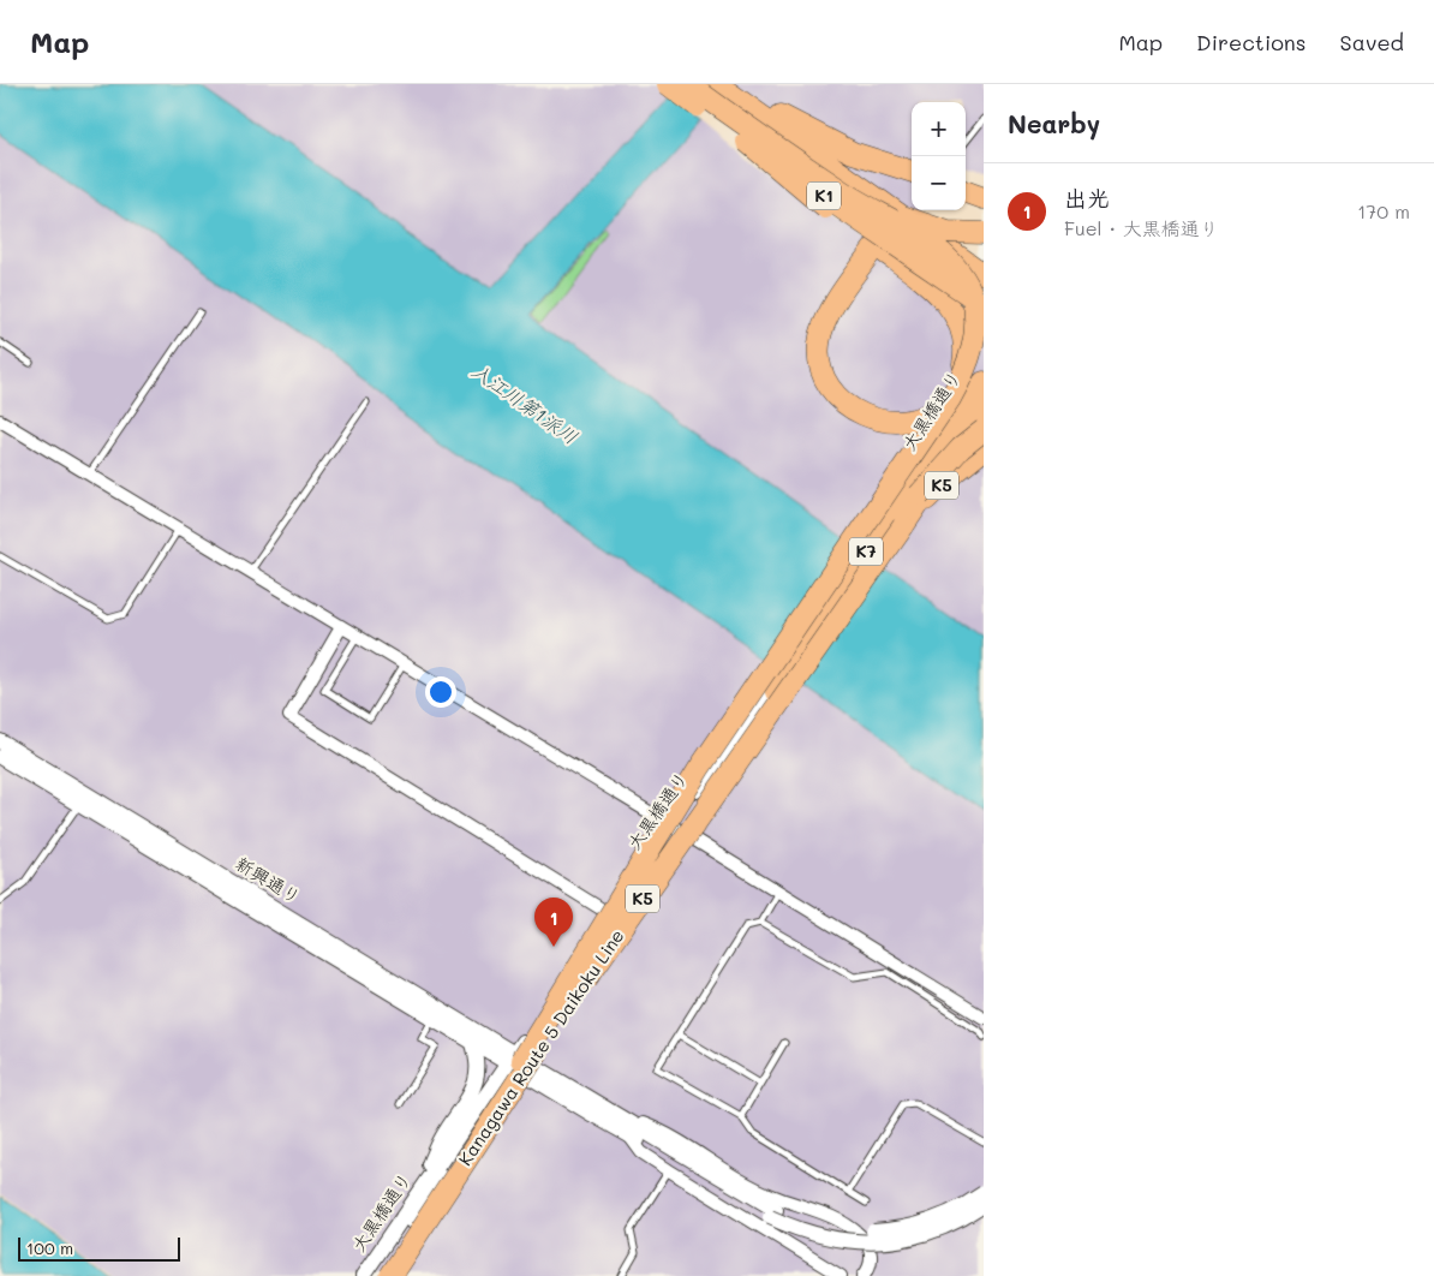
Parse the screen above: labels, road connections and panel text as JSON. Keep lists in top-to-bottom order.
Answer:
{
  "streets": {
    "highway": [
      "K1",
      "K5",
      "K7",
      "Kanagawa Route 5 Daikoku Line"
    ],
    "street": ["大黒橋通り", "新興通り"]
  },
  "crossings": [
    ["大黒橋通り", "K5"],
    ["大黒橋通り", "K7"],
    ["大黒橋通り", "新興通り"],
    ["大黒橋通り", "Kanagawa Route 5 Daikoku Line"],
    ["K5", "K7"],
    ["K5", "Kanagawa Route 5 Daikoku Line"],
    ["K7", "Kanagawa Route 5 Daikoku Line"],
    ["新興通り", "Kanagawa Route 5 Daikoku Line"]
  ],
  "water": ["入江川第1派川"],
  "scale_bar": "100 m",
  "page": {
    "header": "Map",
    "nav": ["Map", "Directions", "Saved"],
    "heading": "Nearby",
    "map_buttons": ["+", "−"],
    "list": [
      {
        "mark": "1",
        "name": "出光",
        "note": "Fuel · 大黒橋通り",
        "value": "170 m"
      }
    ],
    "pins": "1",
    "scale": "100 m"
  }
}
